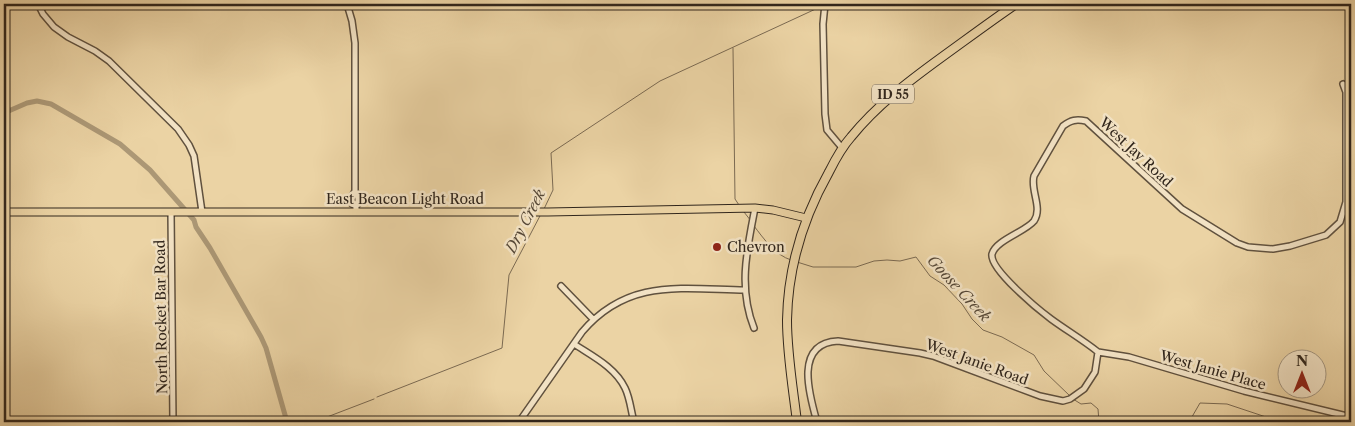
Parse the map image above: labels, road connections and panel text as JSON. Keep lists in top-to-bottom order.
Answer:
{
  "streets": {
    "highway": ["ID 55"],
    "main road": ["East Beacon Light Road"],
    "street": [
      "West Jay Road",
      "North Rocket Bar Road",
      "West Janie Road",
      "West Janie Place"
    ]
  },
  "crossings": [
    ["ID 55", "East Beacon Light Road"],
    ["West Jay Road", "West Janie Road"],
    ["West Jay Road", "West Janie Place"],
    ["East Beacon Light Road", "North Rocket Bar Road"],
    ["West Janie Road", "West Janie Place"]
  ],
  "water": ["Dry Creek", "Goose Creek"],
  "places": ["Chevron"],
  "north": "top"
}
